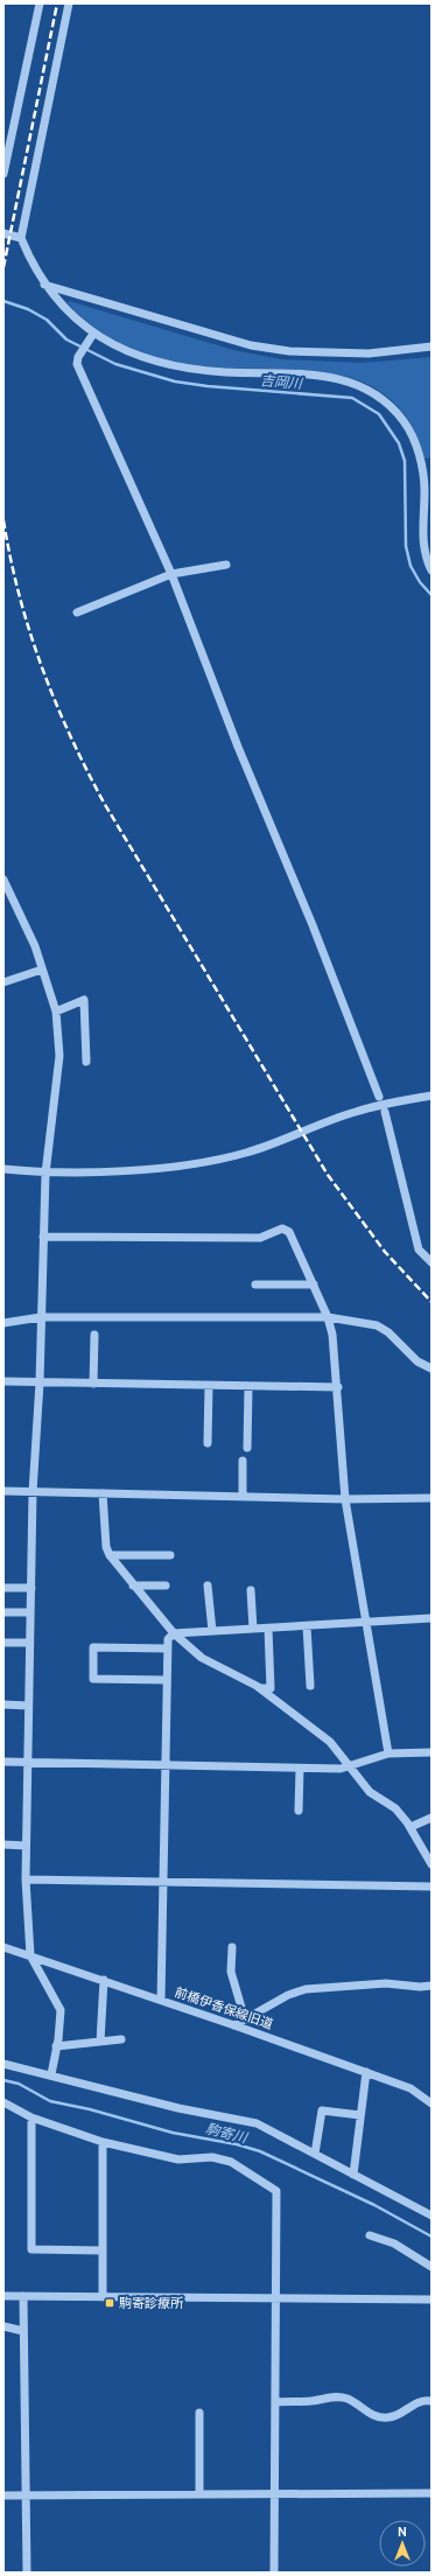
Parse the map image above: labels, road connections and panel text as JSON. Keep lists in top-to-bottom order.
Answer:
{
  "streets": {
    "street": ["前橋伊香保線旧道"]
  },
  "water": ["吉岡川", "駒寄川"],
  "places": {
    "transit": ["駒寄診療所"]
  },
  "north": "top"
}
